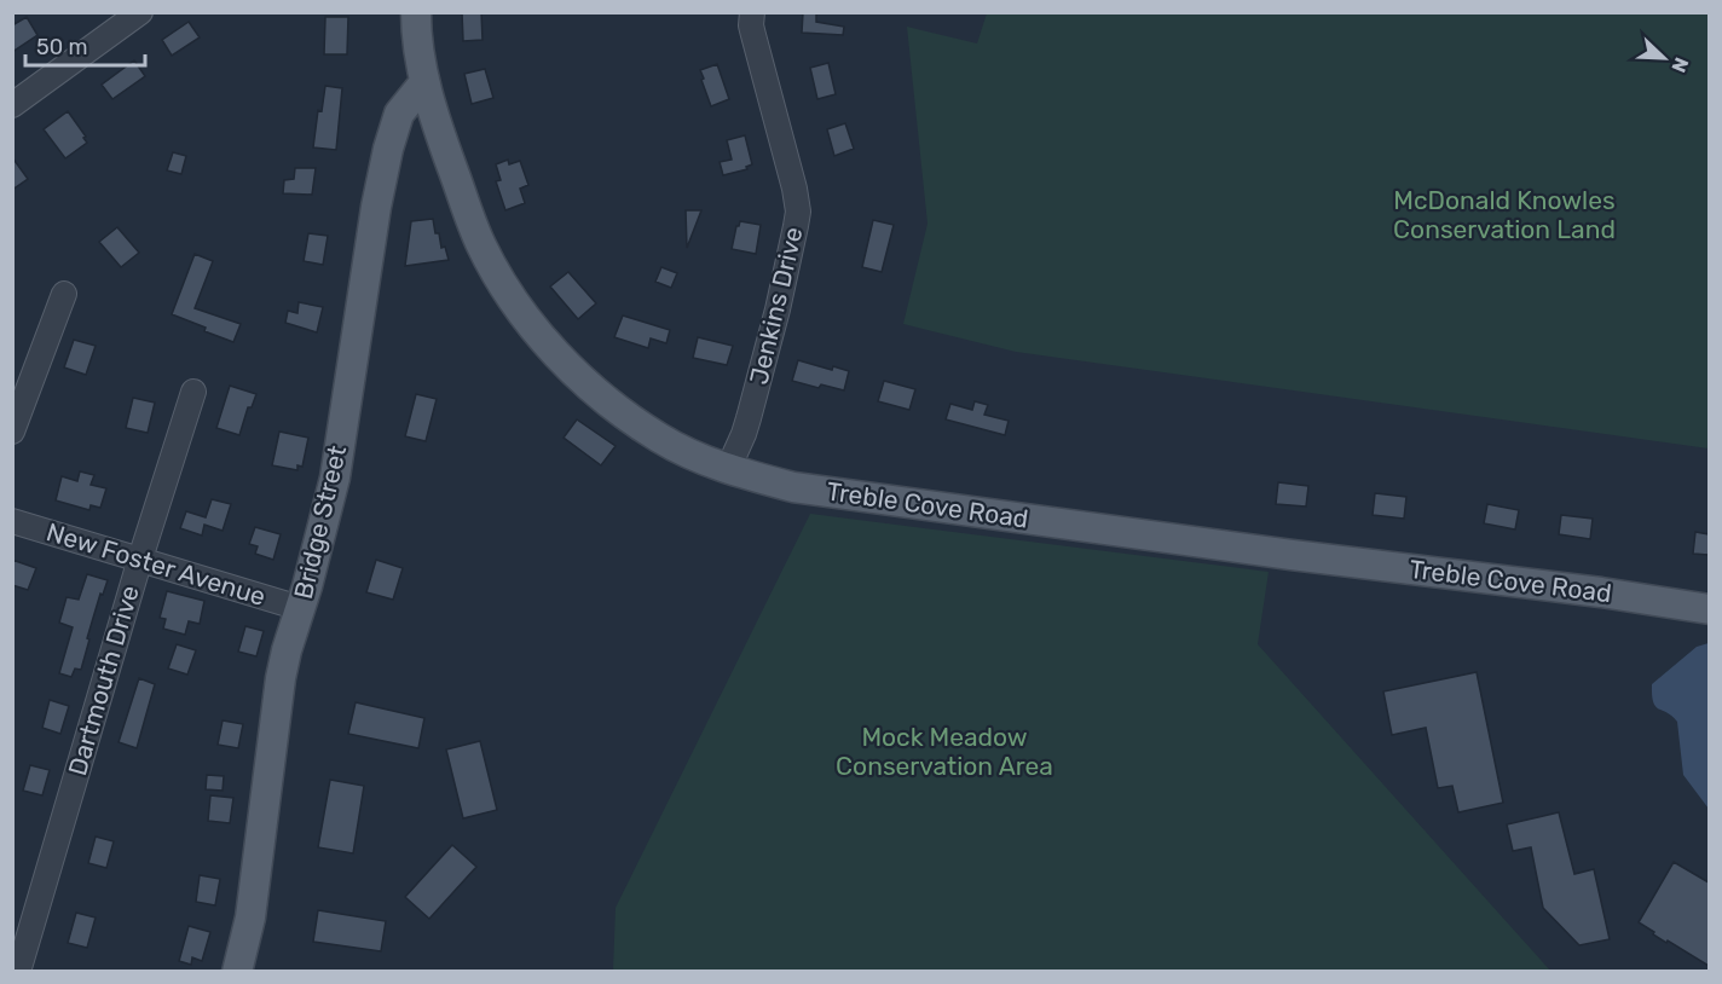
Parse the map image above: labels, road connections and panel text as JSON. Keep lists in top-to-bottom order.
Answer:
{
  "streets": {
    "main road": ["Treble Cove Road", "Bridge Street"],
    "street": ["Jenkins Drive", "New Foster Avenue", "Dartmouth Drive"]
  },
  "crossings": [
    ["Jenkins Drive", "Treble Cove Road"],
    ["Treble Cove Road", "Bridge Street"],
    ["Bridge Street", "New Foster Avenue"],
    ["New Foster Avenue", "Dartmouth Drive"]
  ],
  "parks": ["McDonald Knowles Conservation Land", "Mock Meadow Conservation Area"],
  "scale_bar": "50 m",
  "north": "bottom right"
}
